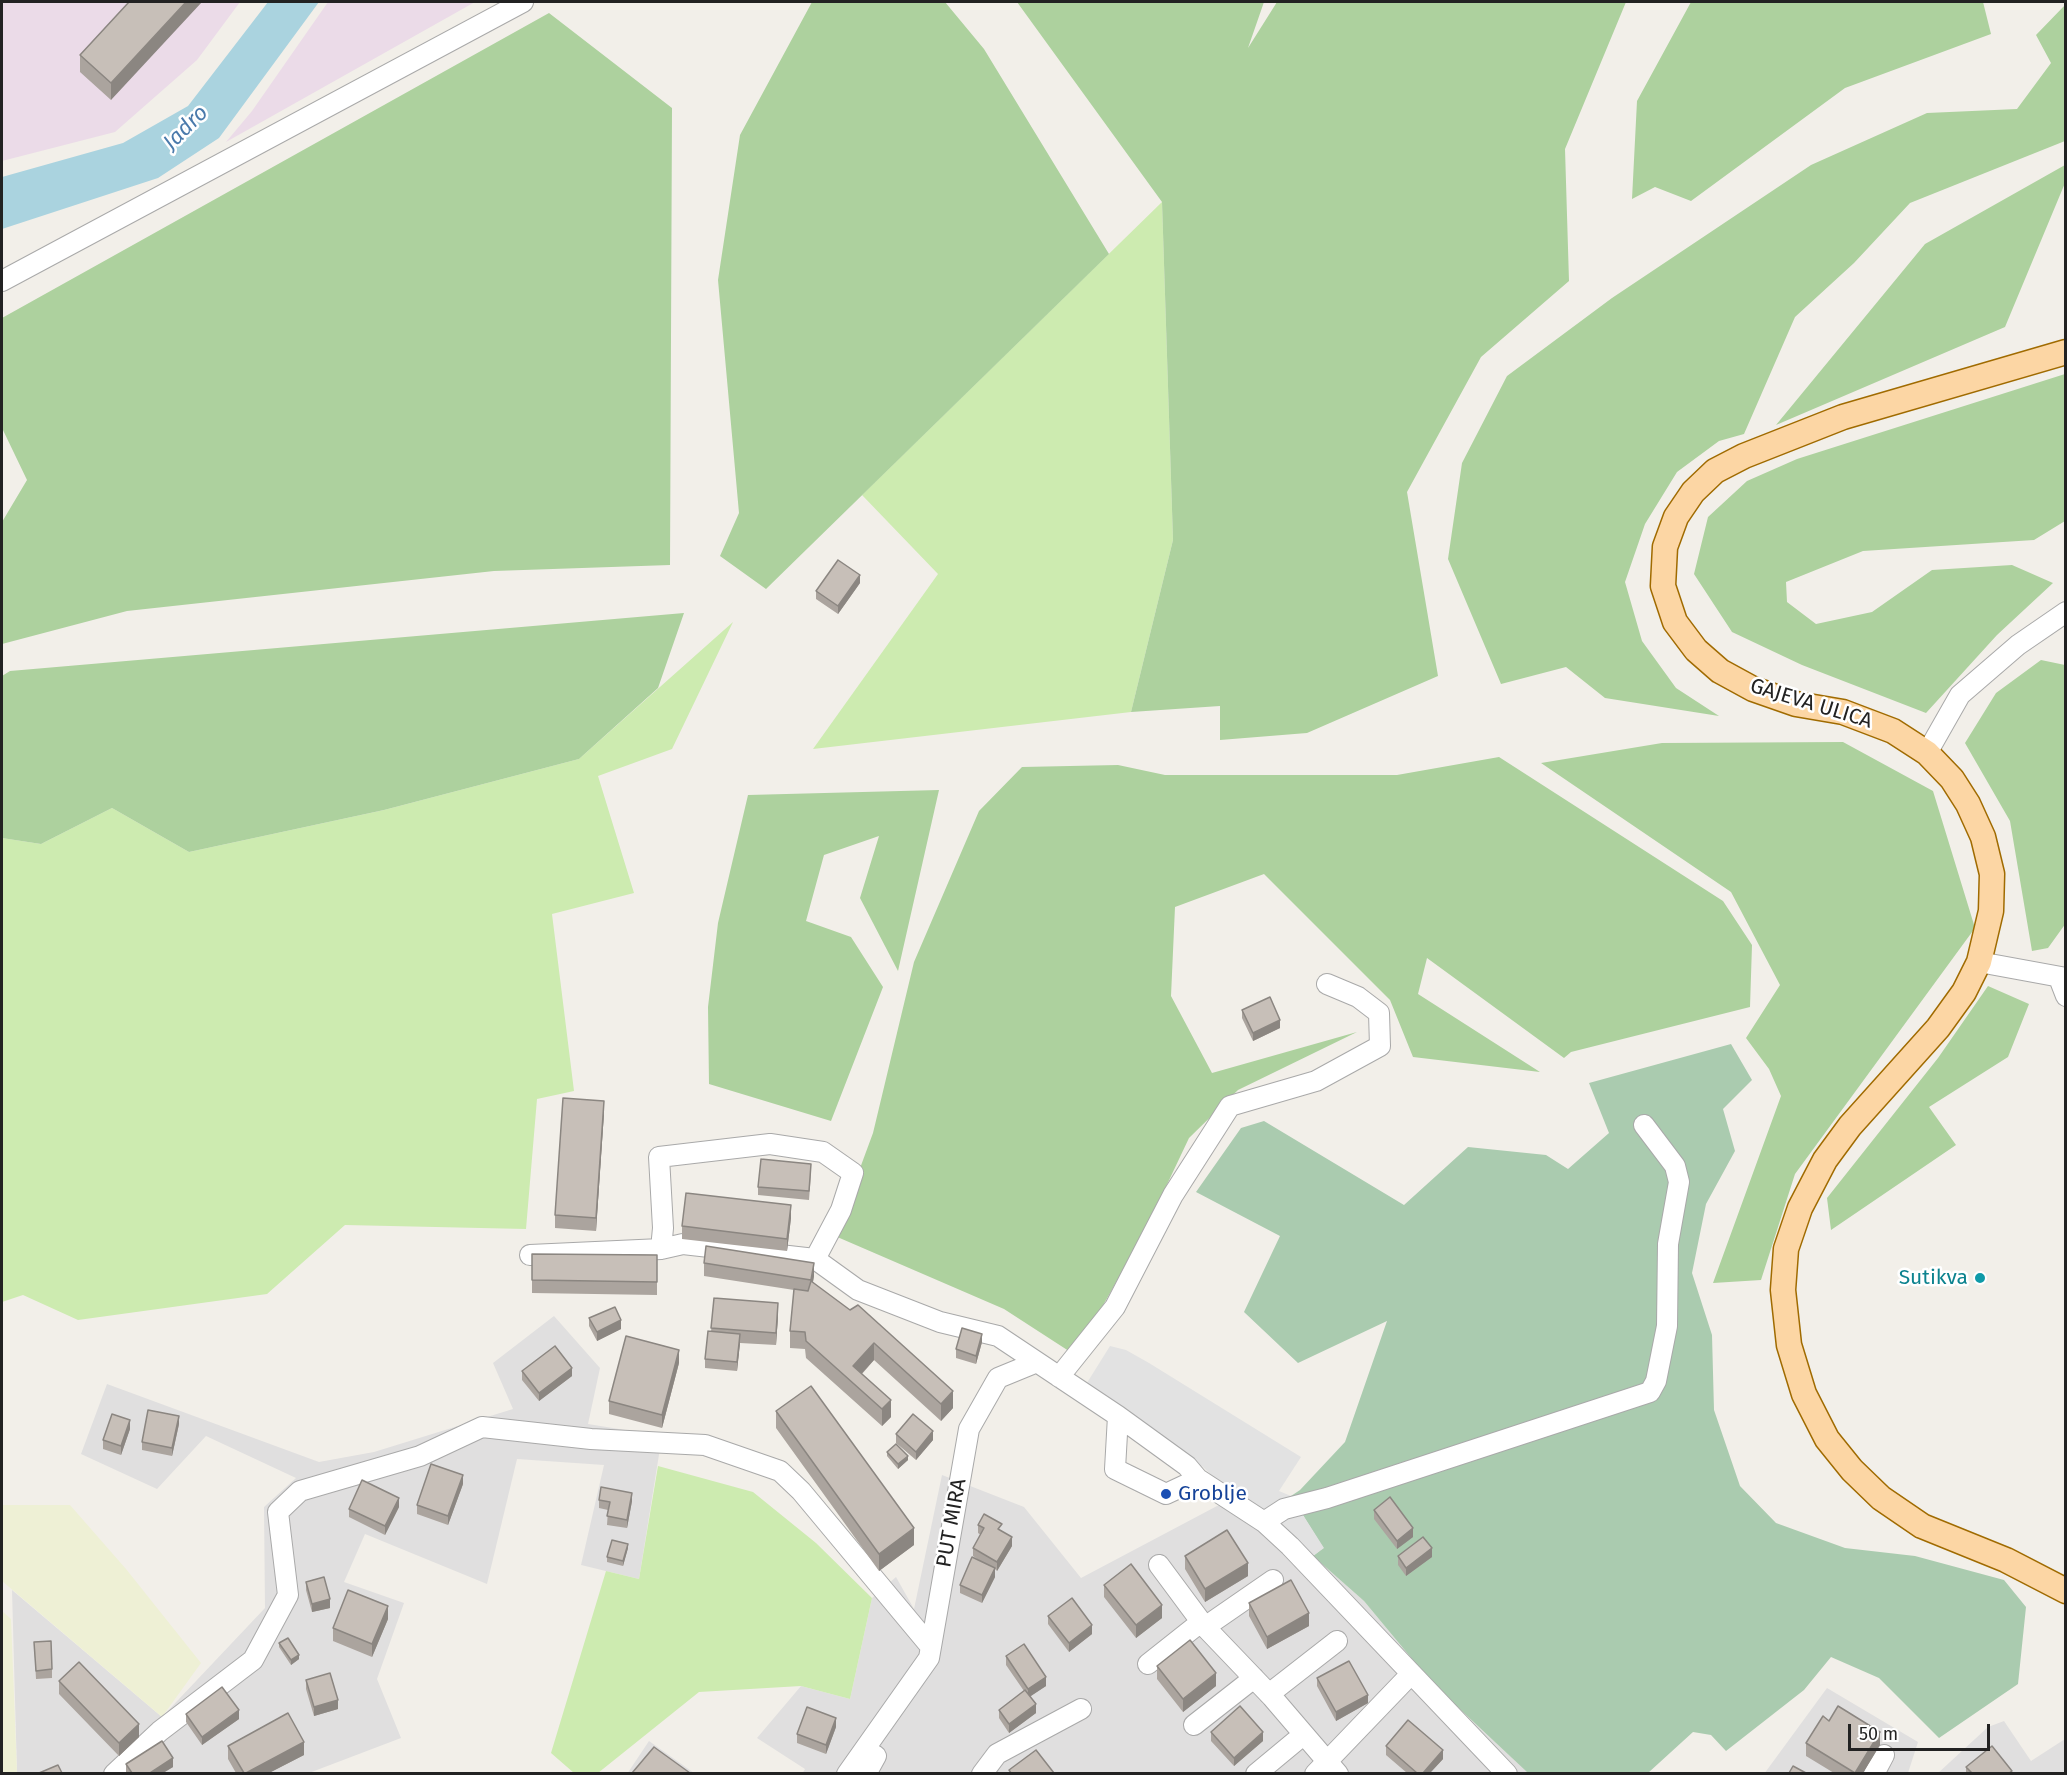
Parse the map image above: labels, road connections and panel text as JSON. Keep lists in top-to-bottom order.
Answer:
{
  "streets": {
    "main road": ["GAJEVA ULICA"],
    "street": ["PUT MIRA"]
  },
  "water": ["Jadro"],
  "places": ["Sutikva", "Groblje"],
  "scale_bar": "50 m"
}
